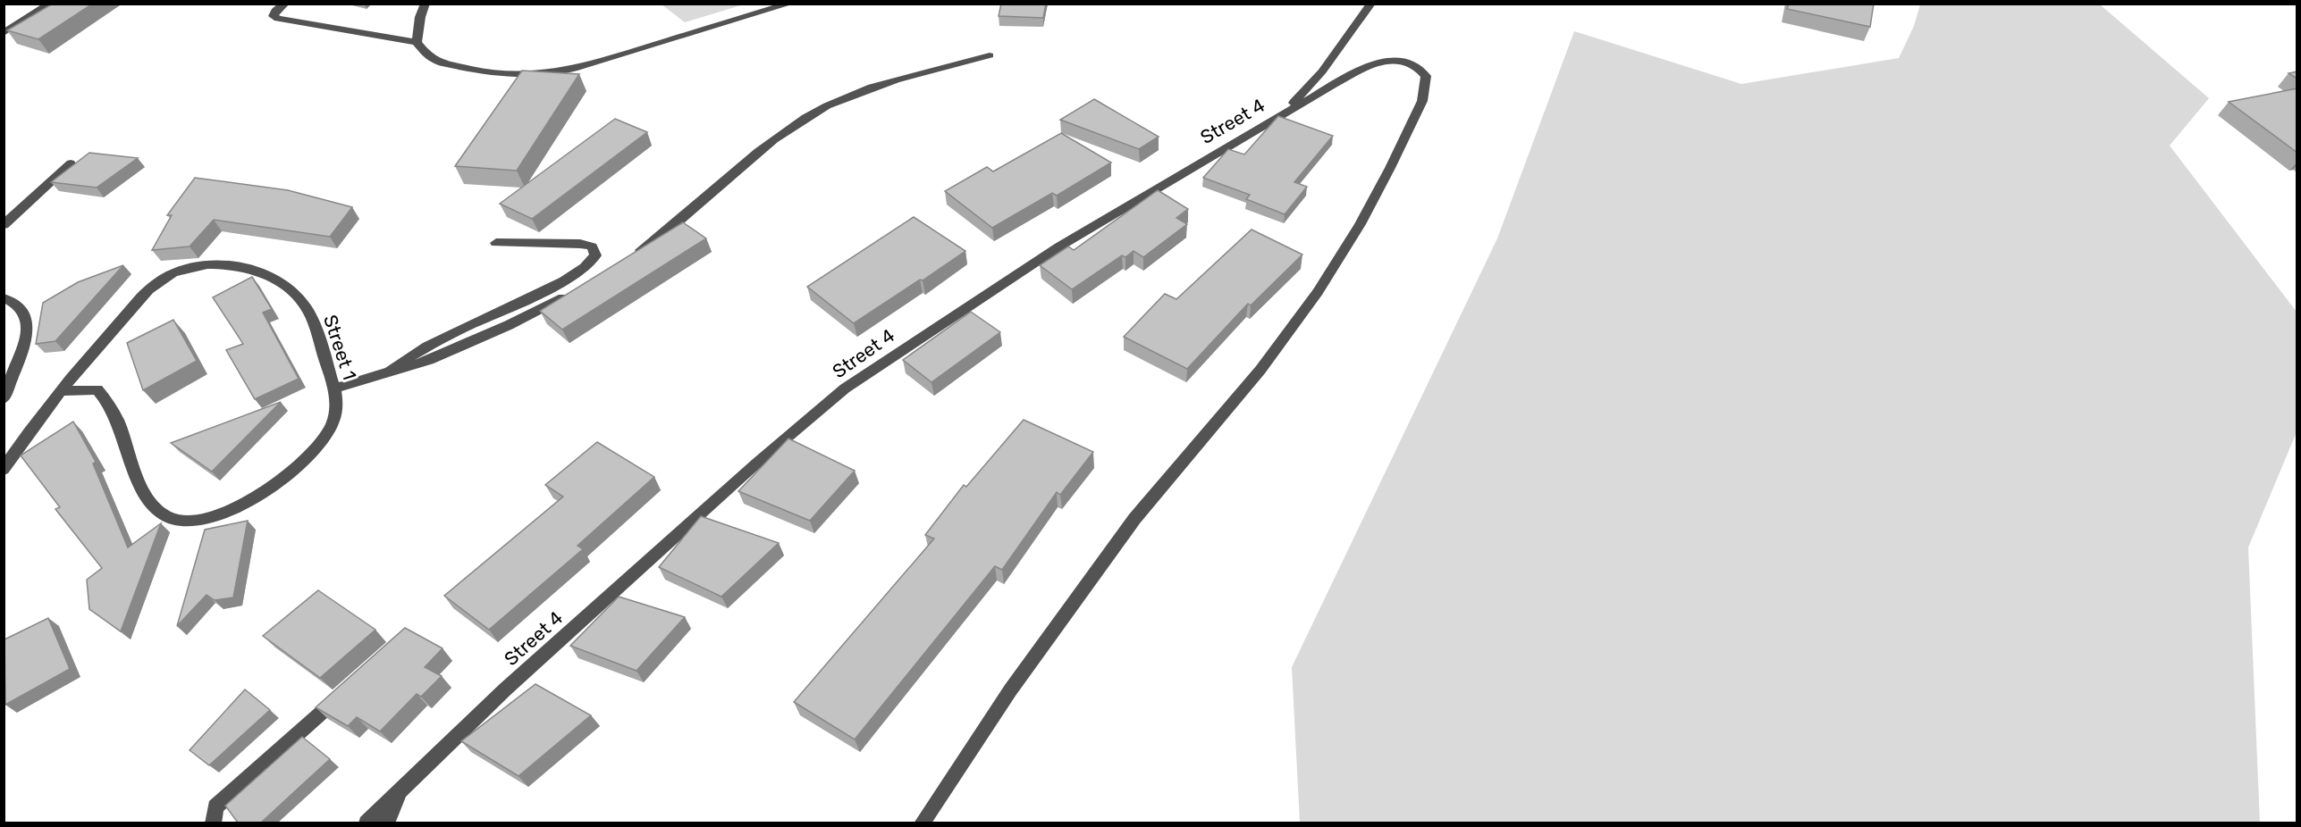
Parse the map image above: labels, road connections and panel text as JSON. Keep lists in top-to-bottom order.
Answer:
{
  "streets": {
    "street": ["Street 4", "Street 1"]
  }
}
